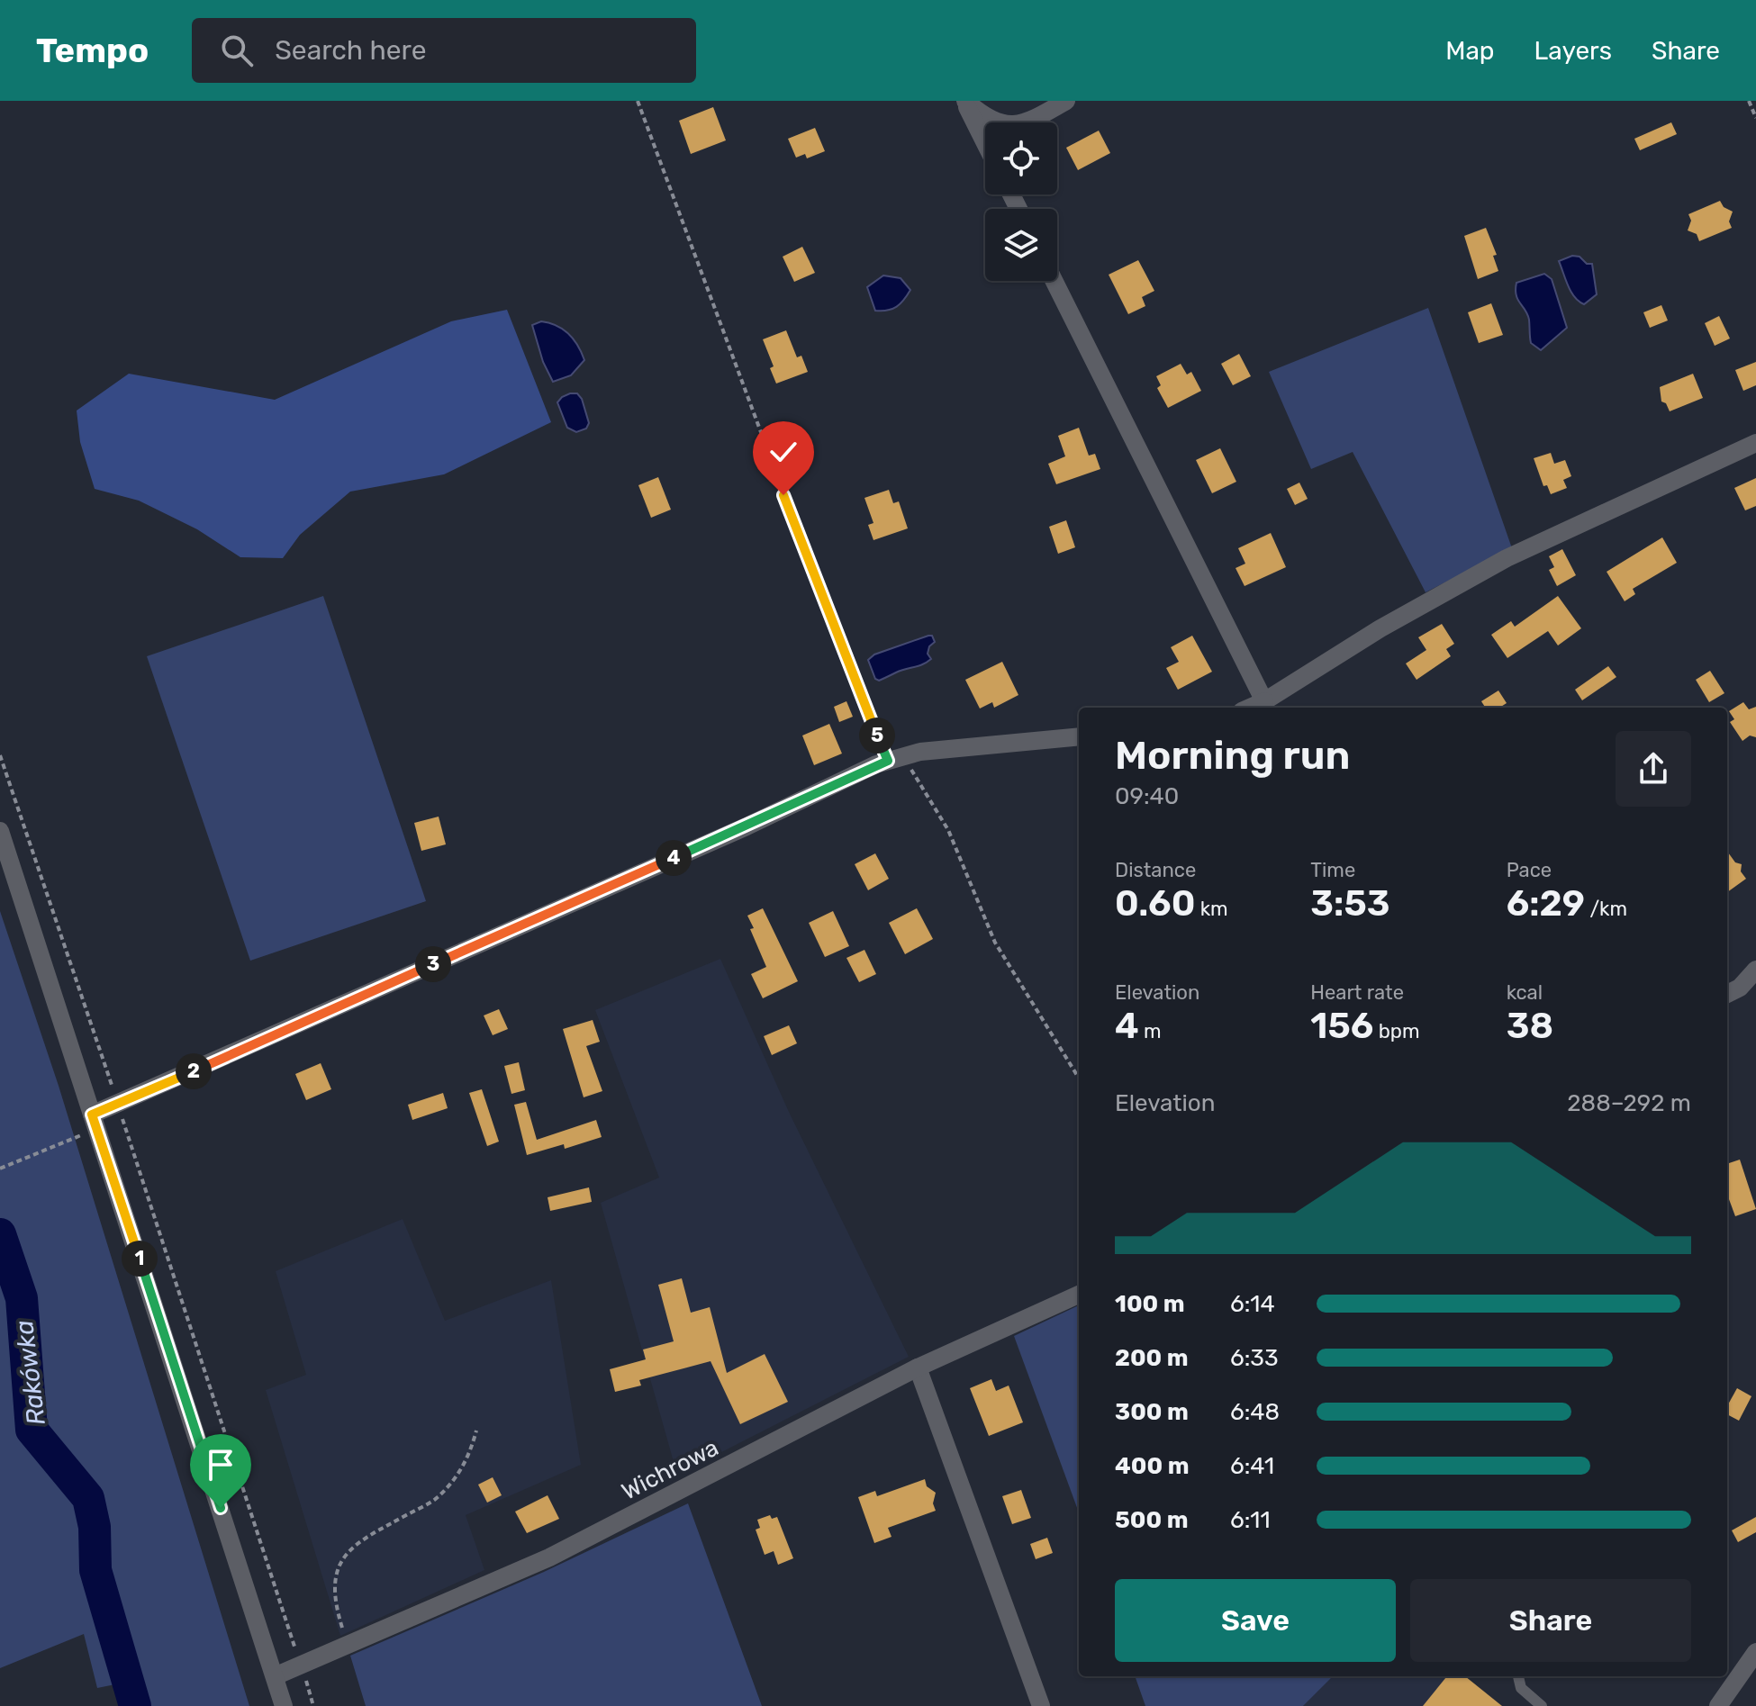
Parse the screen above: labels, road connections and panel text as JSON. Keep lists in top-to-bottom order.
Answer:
{
  "streets": {
    "street": ["Wichrowa"]
  },
  "water": ["Rakówka"],
  "page": {
    "header": "Tempo",
    "search": "Search here",
    "nav": ["Map", "Layers", "Share"],
    "heading": ["Morning run", "09:40"],
    "pins": [
      "5",
      "4",
      "3",
      "2",
      "1"
    ],
    "stats": [
      ["Distance", "0.60 km"],
      ["Time", "3:53"],
      ["Pace", "6:29 /km"],
      ["Elevation", "4 m"],
      ["Heart rate", "156 bpm"],
      ["kcal", "38"]
    ],
    "chart": ["Elevation", "288–292 m"],
    "list": [
      {
        "name": "100 m",
        "note": "6:14"
      },
      {
        "name": "200 m",
        "note": "6:33"
      },
      {
        "name": "300 m",
        "note": "6:48"
      },
      {
        "name": "400 m",
        "note": "6:41"
      },
      {
        "name": "500 m",
        "note": "6:11"
      }
    ],
    "buttons": ["Save", "Share"]
  }
}
